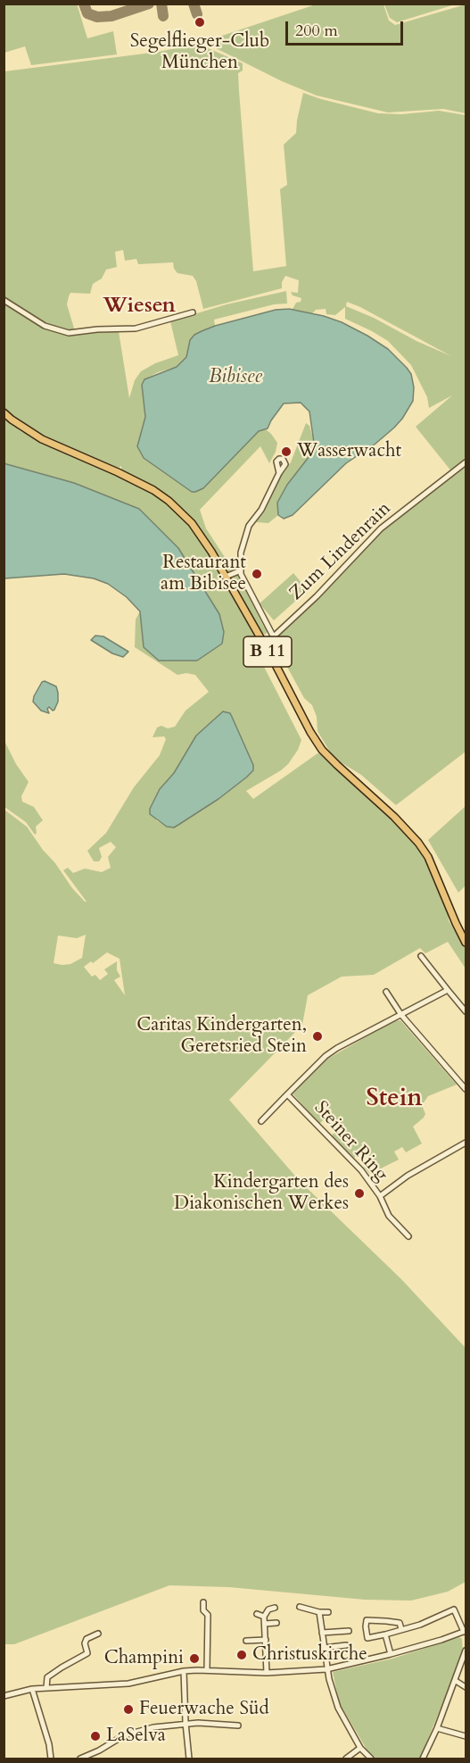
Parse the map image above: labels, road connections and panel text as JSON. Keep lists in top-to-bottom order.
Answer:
{
  "streets": {
    "main road": ["B 11"],
    "street": ["Zum Lindenrain", "Steiner Ring"]
  },
  "crossings": [
    ["Zum Lindenrain", "B 11"]
  ],
  "districts": ["Wiesen", "Stein"],
  "water": ["Bibisee"],
  "places": [
    "Segelflieger-Club München",
    "Wasserwacht",
    "Restaurant am Bibisee",
    "Caritas Kindergarten, Geretsried Stein",
    "Kindergarten des Diakonischen Werkes",
    "Christuskirche",
    "Champini",
    "Feuerwache Süd",
    "LaSelva"
  ],
  "scale_bar": "200 m"
}
